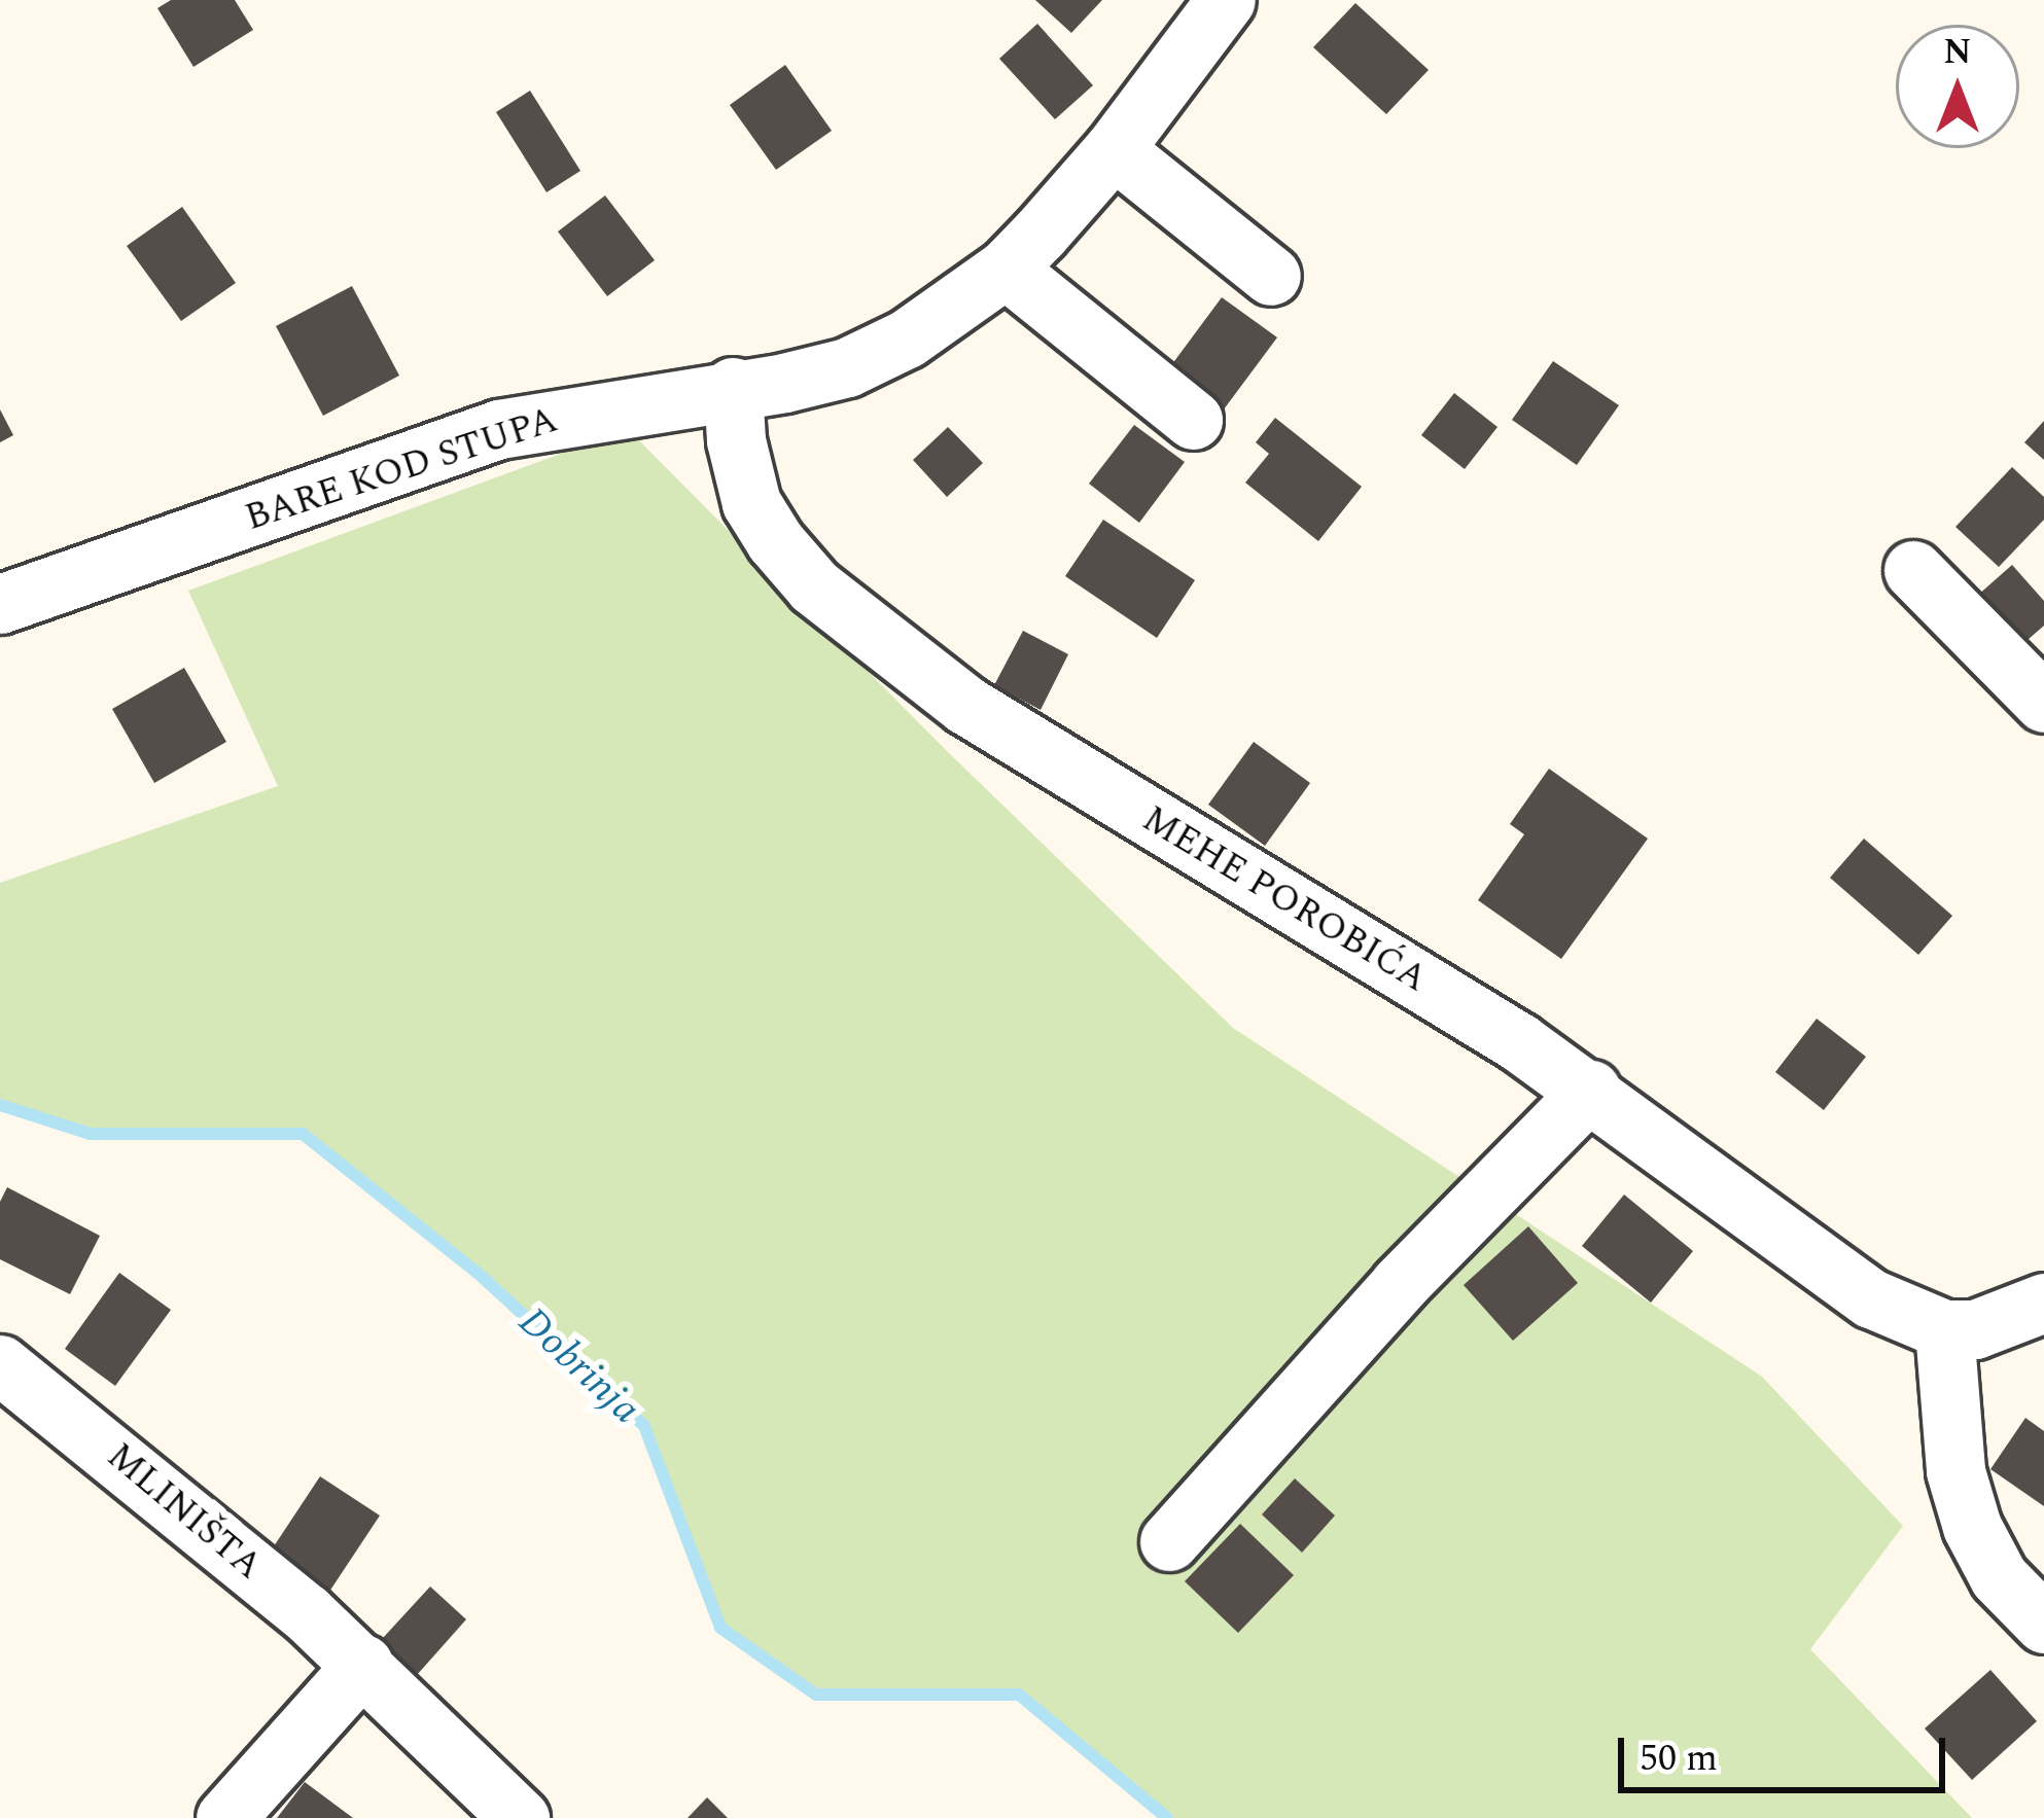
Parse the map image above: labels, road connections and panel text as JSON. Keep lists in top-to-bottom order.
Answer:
{
  "streets": {
    "street": ["BARE KOD STUPA", "MEHE POROBIĆA", "MLINIŠTA"]
  },
  "crossings": [
    ["BARE KOD STUPA", "MEHE POROBIĆA"]
  ],
  "water": ["Dobrinja"],
  "scale_bar": "50 m",
  "north": "top"
}
